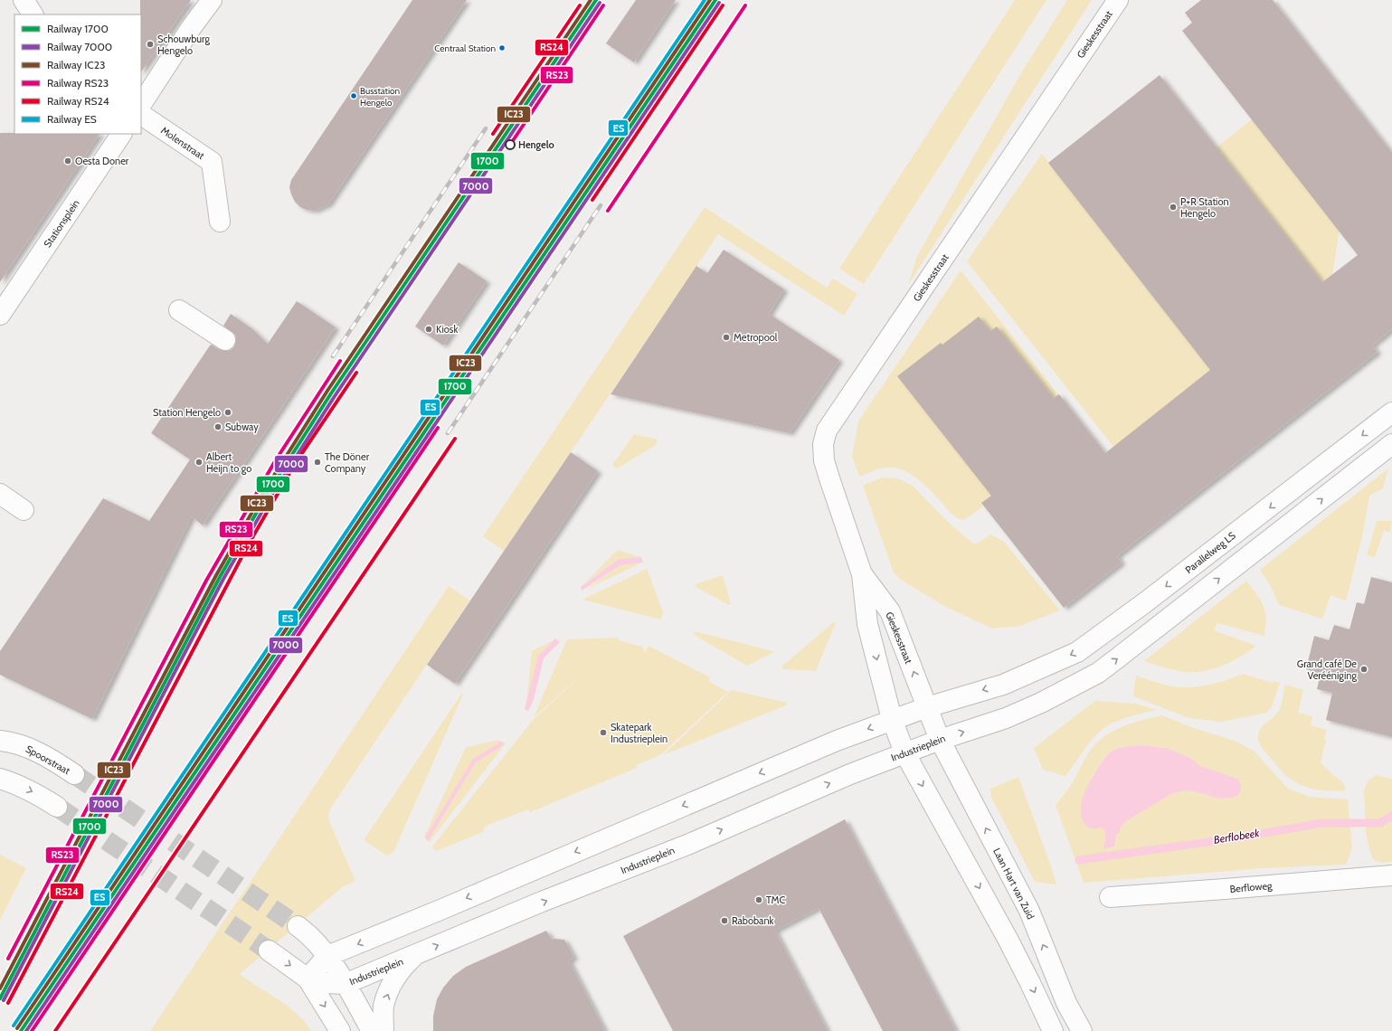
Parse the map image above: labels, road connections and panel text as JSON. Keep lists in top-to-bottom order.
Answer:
{
  "streets": {
    "main road": [
      "Gieskesstraat",
      "Molenstraat",
      "Stationsplein",
      "Parallelweg LS",
      "Industrieplein",
      "Spoorstraat",
      "Laan Hart van Zuid",
      "Berfloweg"
    ]
  },
  "crossings": [
    ["Gieskesstraat", "Parallelweg LS"],
    ["Gieskesstraat", "Industrieplein"],
    ["Gieskesstraat", "Laan Hart van Zuid"],
    ["Industrieplein", "Laan Hart van Zuid"]
  ],
  "one_way": ["Parallelweg LS"],
  "water": ["Berflobeek"],
  "places": [
    "Schouwburg Hengelo",
    "Centraal Station",
    "Busstation Hengelo",
    "Hengelo",
    "Oesta Doner",
    "P+R Station Hengelo",
    "Kiosk",
    "Metropool",
    "Station Hengelo",
    "Subway",
    "Albert Heijn to go",
    "The Döner Company",
    "Grand café De Verééniging",
    "Skatepark Industrieplein",
    "TMC",
    "Rabobank"
  ],
  "lines": [
    "rail line 1700",
    "rail line IC23",
    "rail line ES",
    "rail line 7000",
    "rail line RS23",
    "rail line RS24"
  ],
  "legend": [
    "Railway 1700",
    "Railway 7000",
    "Railway IC23",
    "Railway RS23",
    "Railway RS24",
    "Railway ES"
  ]
}
